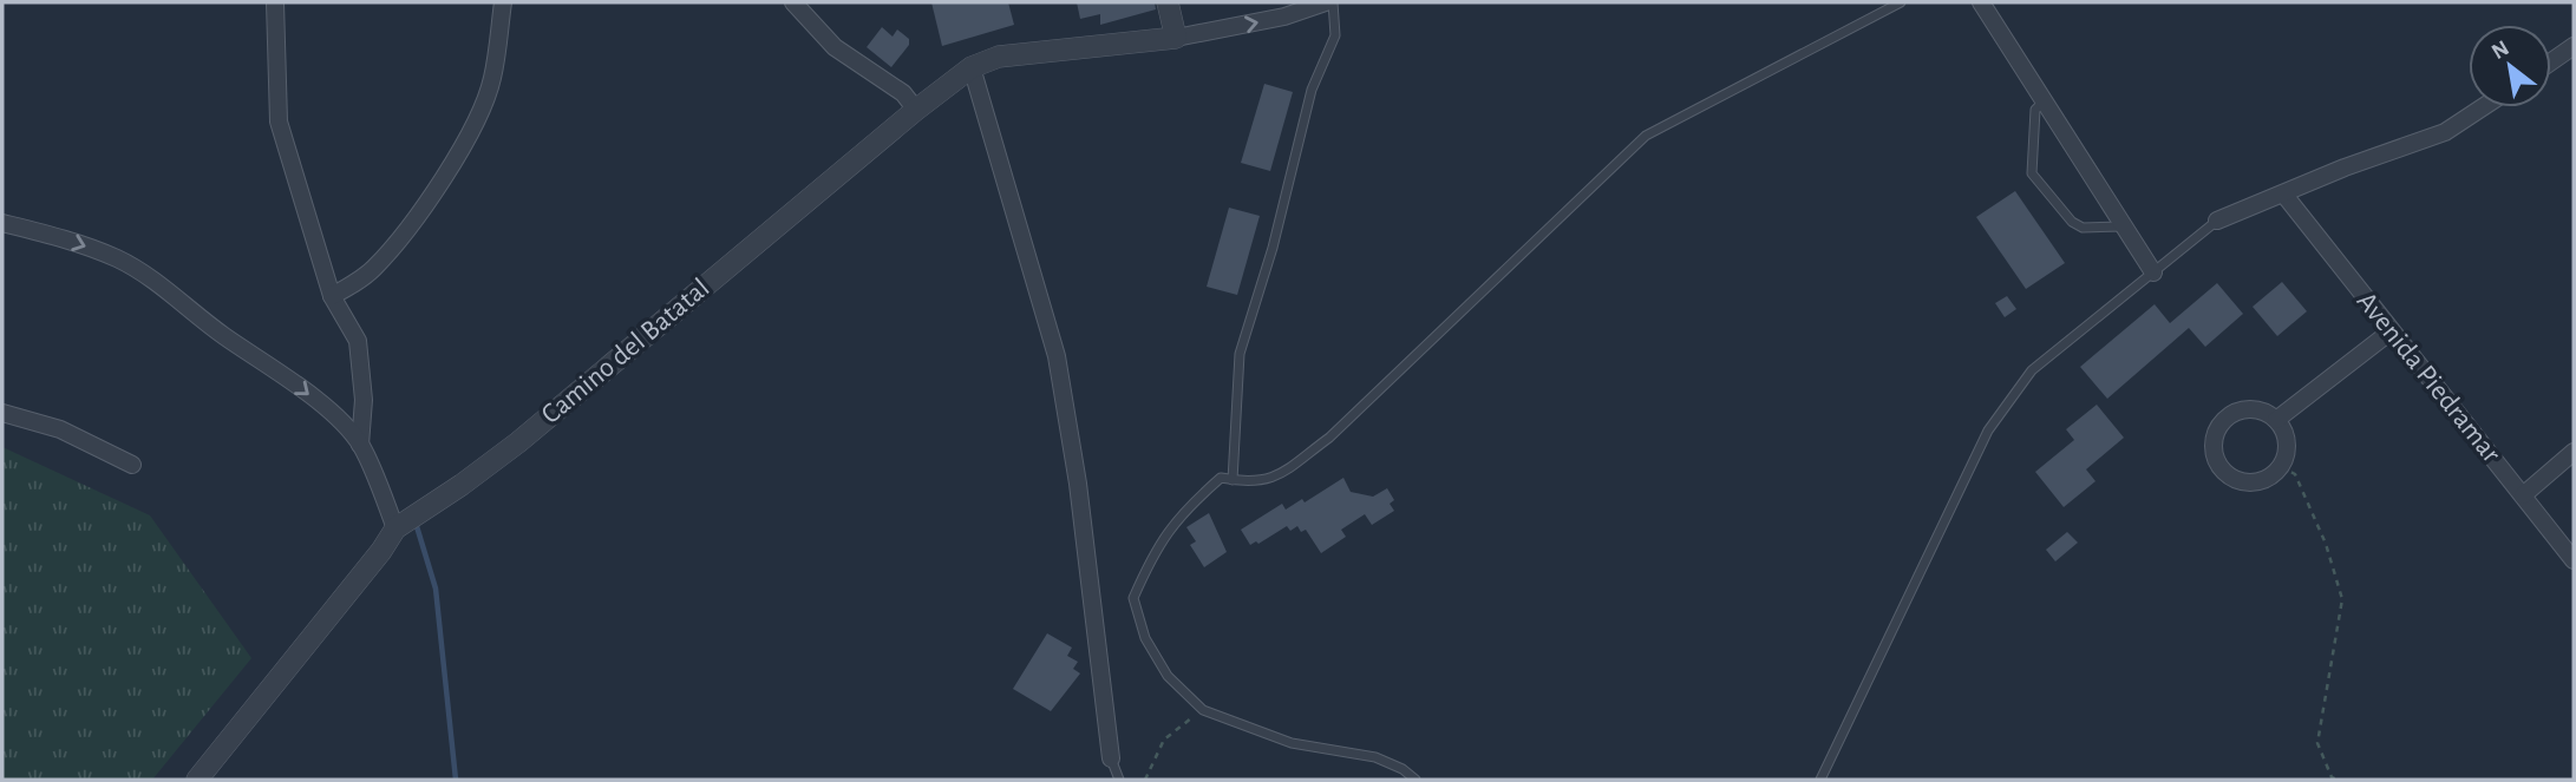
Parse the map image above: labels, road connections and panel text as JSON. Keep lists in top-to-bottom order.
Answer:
{
  "streets": {
    "street": ["Camino del Batatal", "Avenida Piedramar"]
  },
  "north": "top left"
}
